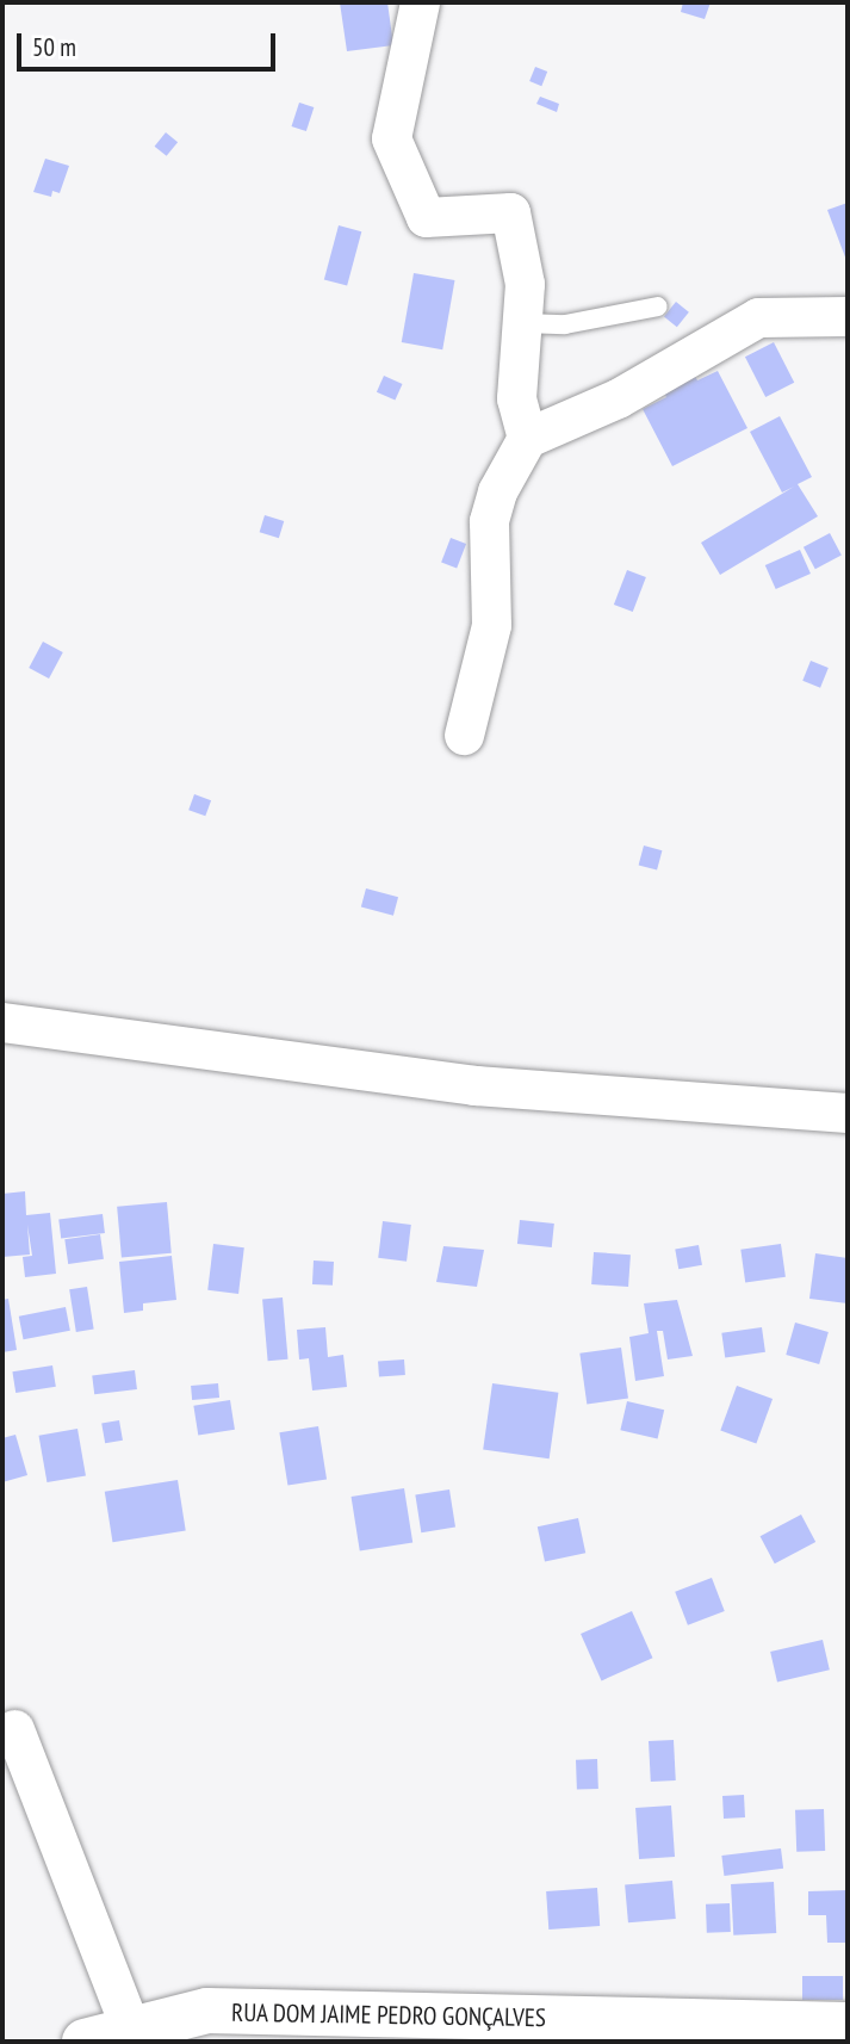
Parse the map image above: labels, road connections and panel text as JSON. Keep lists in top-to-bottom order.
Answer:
{
  "streets": {
    "main road": ["RUA DOM JAIME PEDRO GONÇALVES"]
  },
  "scale_bar": "50 m"
}
